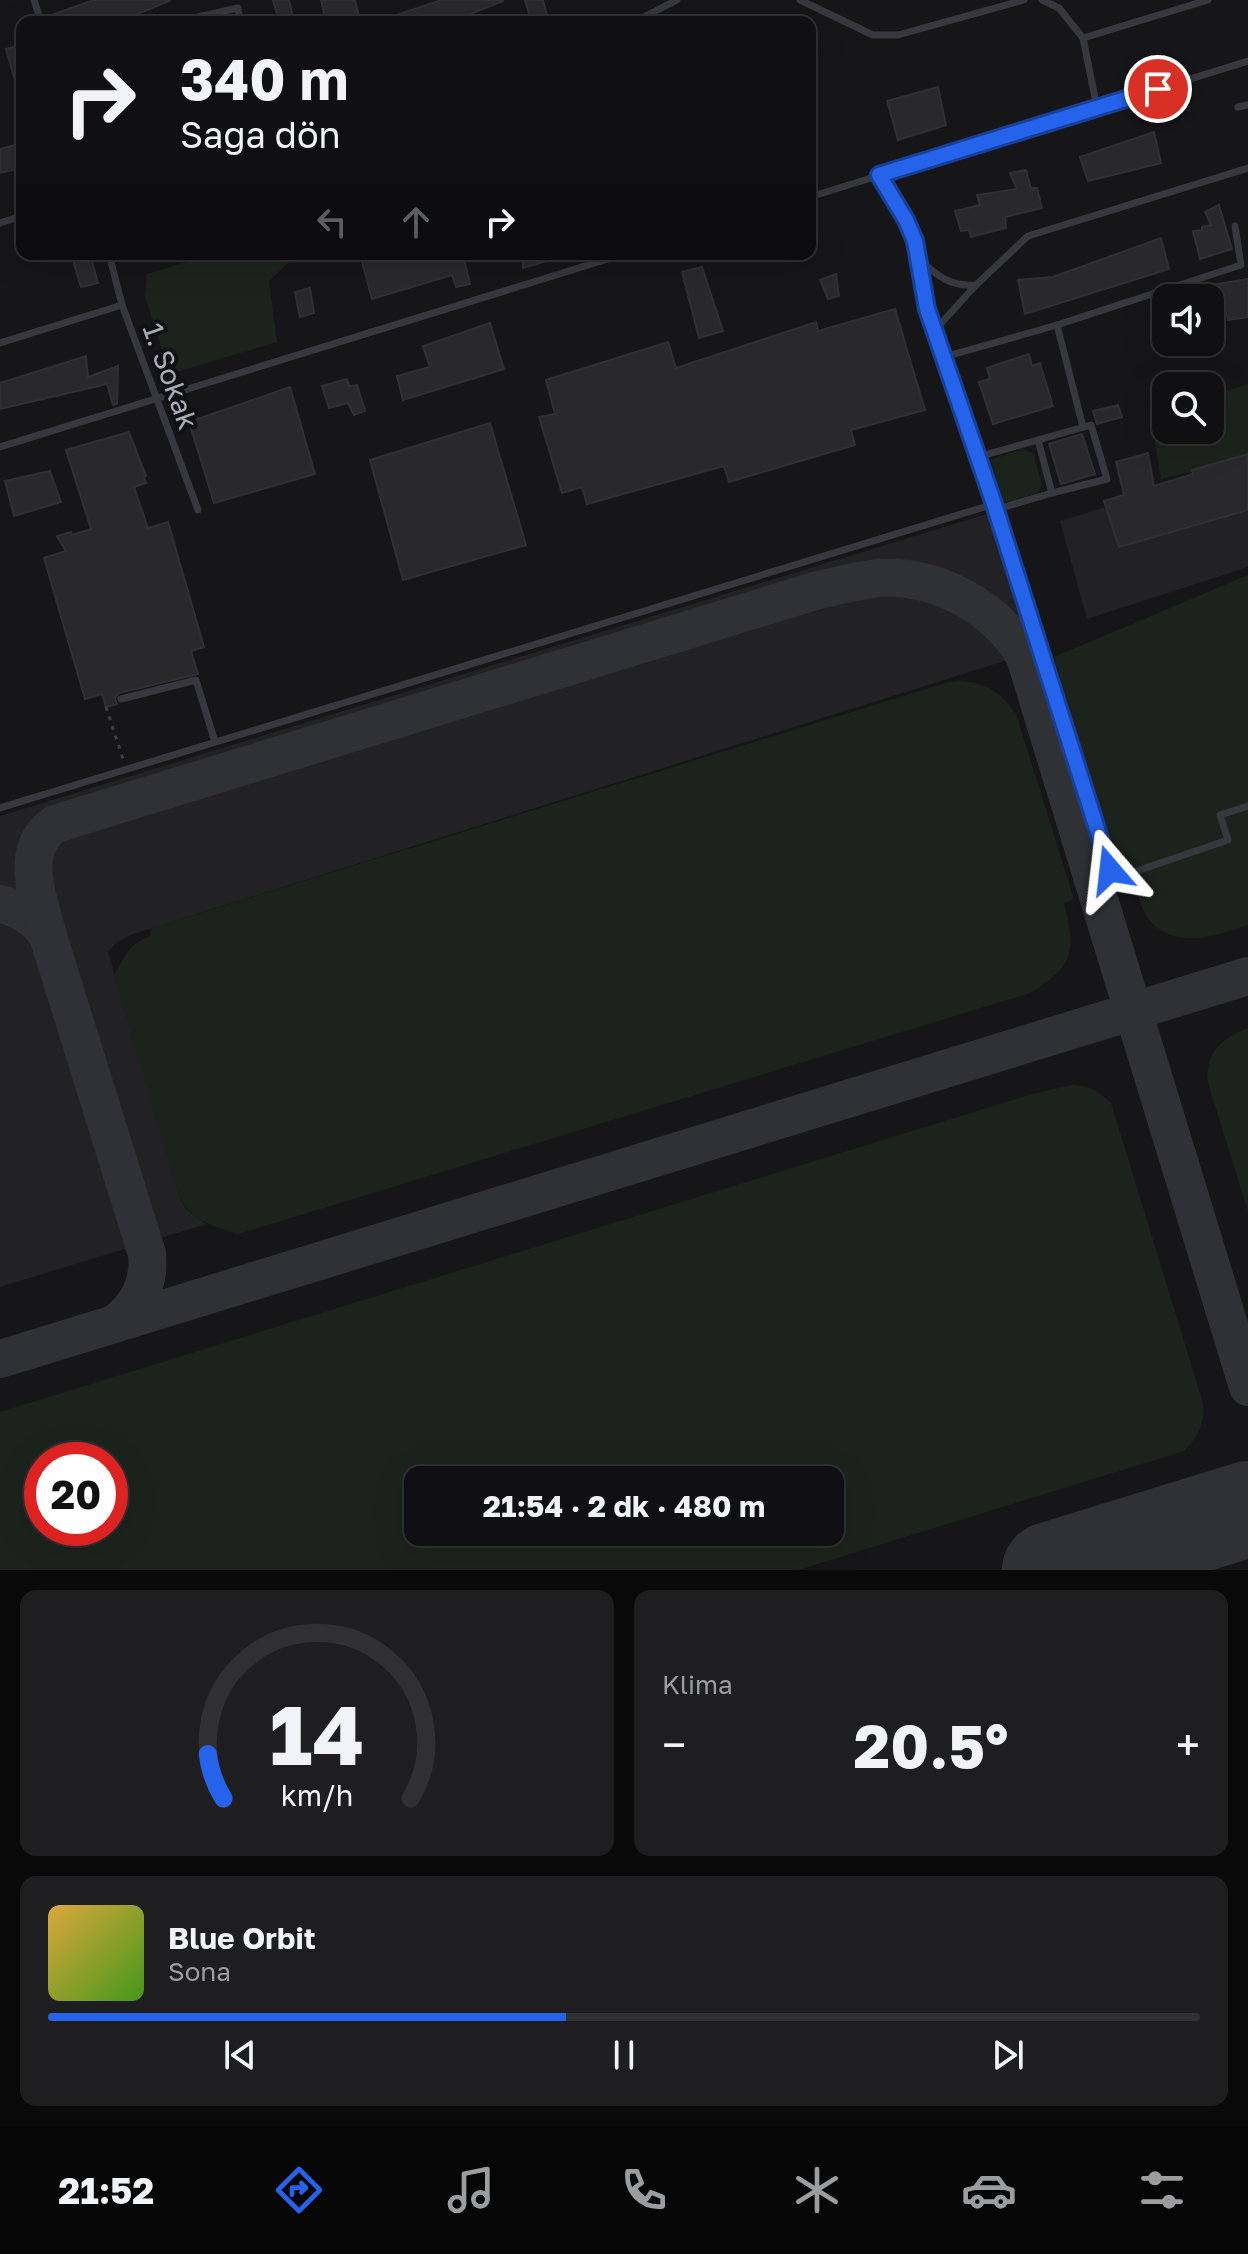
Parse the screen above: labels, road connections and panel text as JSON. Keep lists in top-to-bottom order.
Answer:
{
  "streets": {
    "lane": ["1. Sokak"]
  },
  "page": {
    "turn": ["340 m", "Sağa dön"],
    "limit": "20",
    "trip": "21:54 · 2 dk · 480 m",
    "tile": "Klima",
    "heat": ["−", "20.5°", "+"],
    "song": ["Blue Orbit", "Sona"],
    "tabs": "21:52",
    "gauge": ["14", "km/h"]
  }
}
